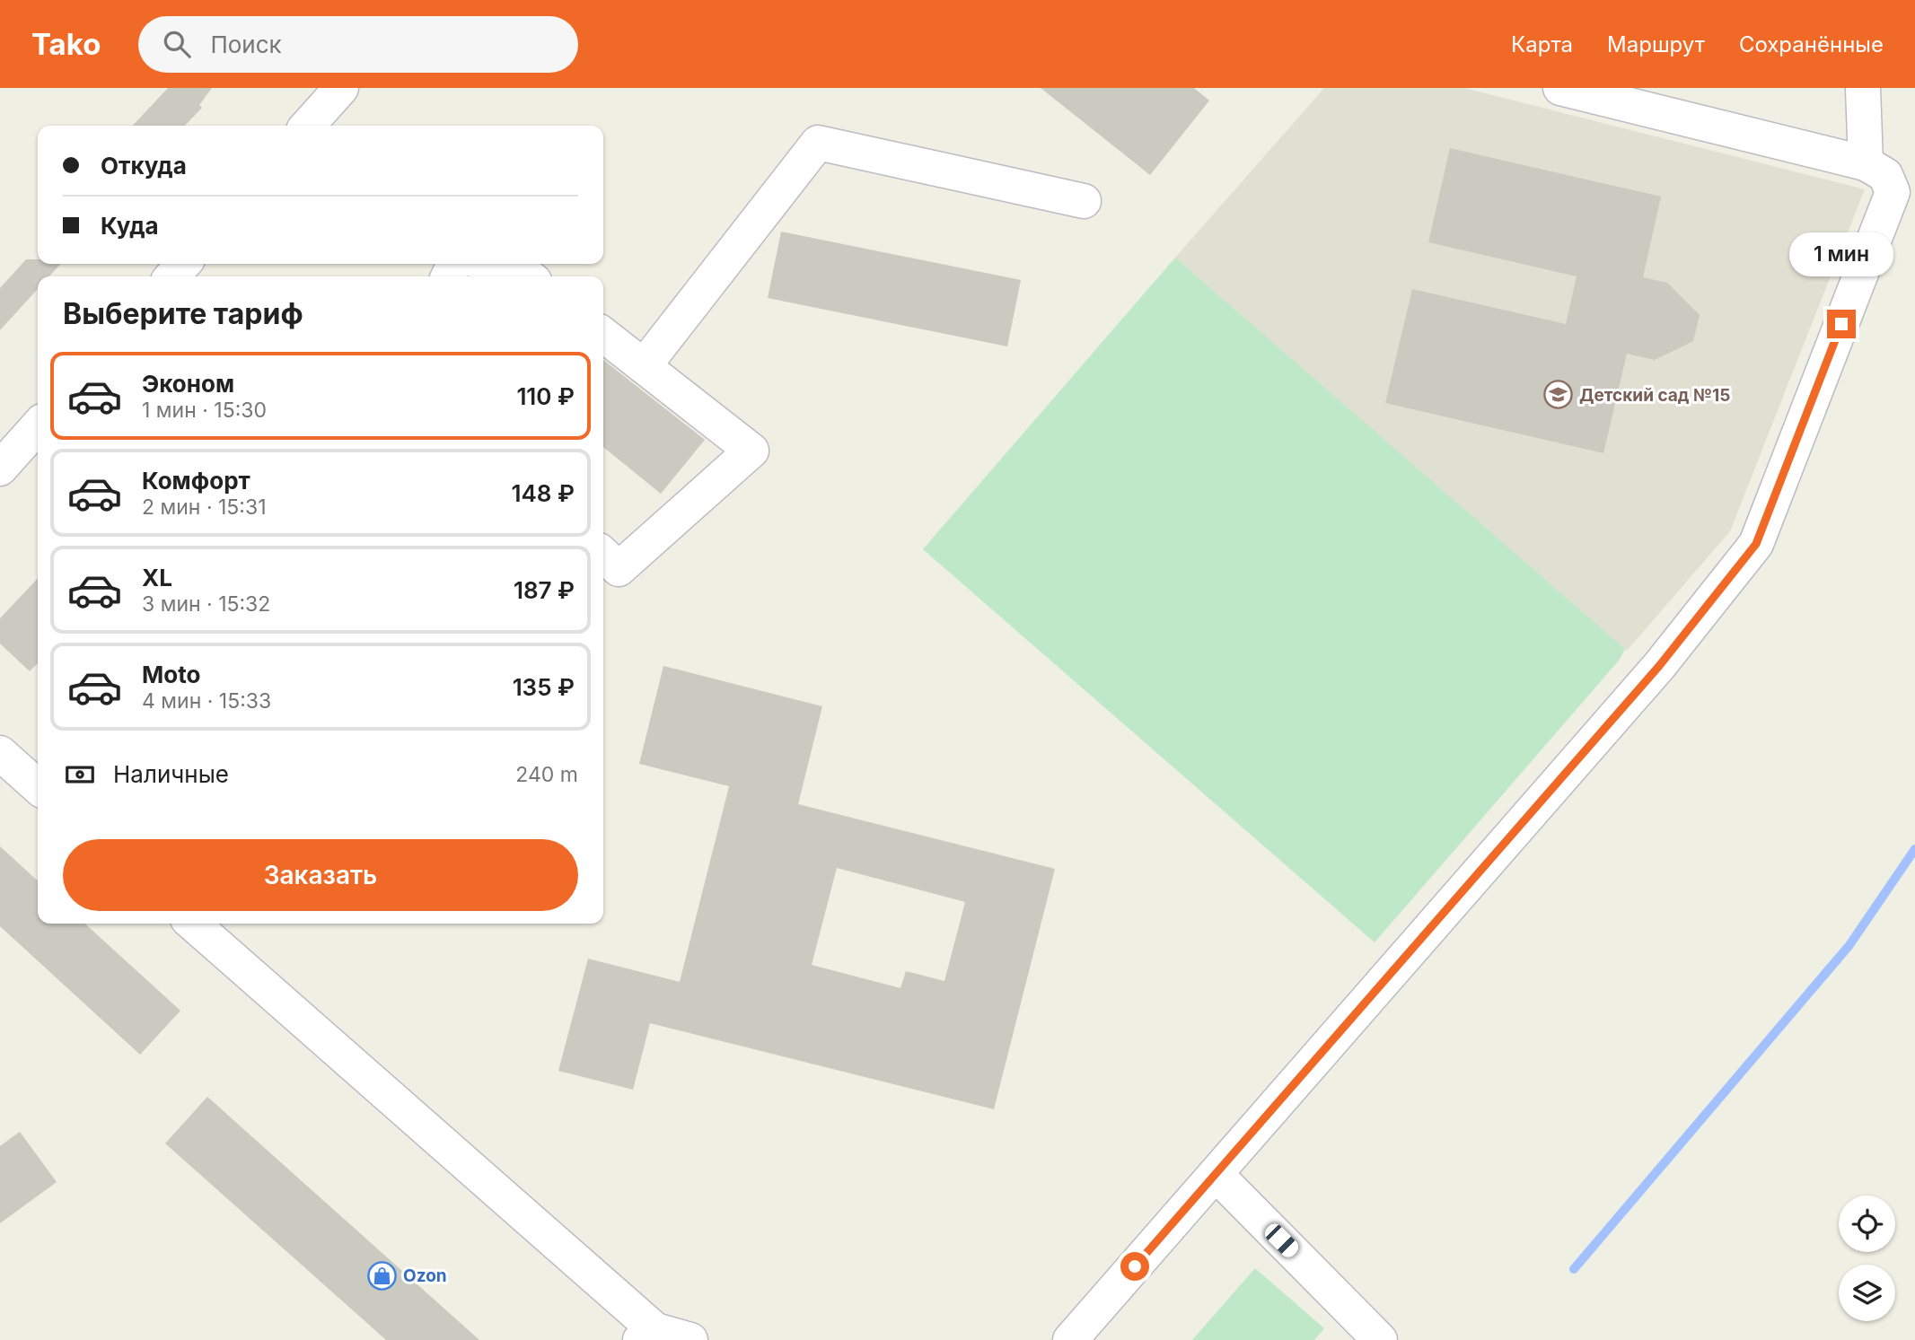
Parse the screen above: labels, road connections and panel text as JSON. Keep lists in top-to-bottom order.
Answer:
{
  "places": {
    "school or university": ["Детский сад №15"],
    "shop": ["Ozon"]
  },
  "page": {
    "header": "Tako",
    "search": "Поиск",
    "nav": ["Карта", "Маршрут", "Сохранённые"],
    "banner": ["Откуда", "Куда"],
    "bubble": "1 мин",
    "heading": "Выберите тариф",
    "list": [
      {
        "name": "Эконом",
        "note": "1 мин · 15:30",
        "value": "110 ₽"
      },
      {
        "name": "Комфорт",
        "note": "2 мин · 15:31",
        "value": "148 ₽"
      },
      {
        "name": "XL",
        "note": "3 мин · 15:32",
        "value": "187 ₽"
      },
      {
        "name": "Moto",
        "note": "4 мин · 15:33",
        "value": "135 ₽"
      }
    ],
    "pay": ["Наличные", "240 m"],
    "buttons": "Заказать"
  }
}
